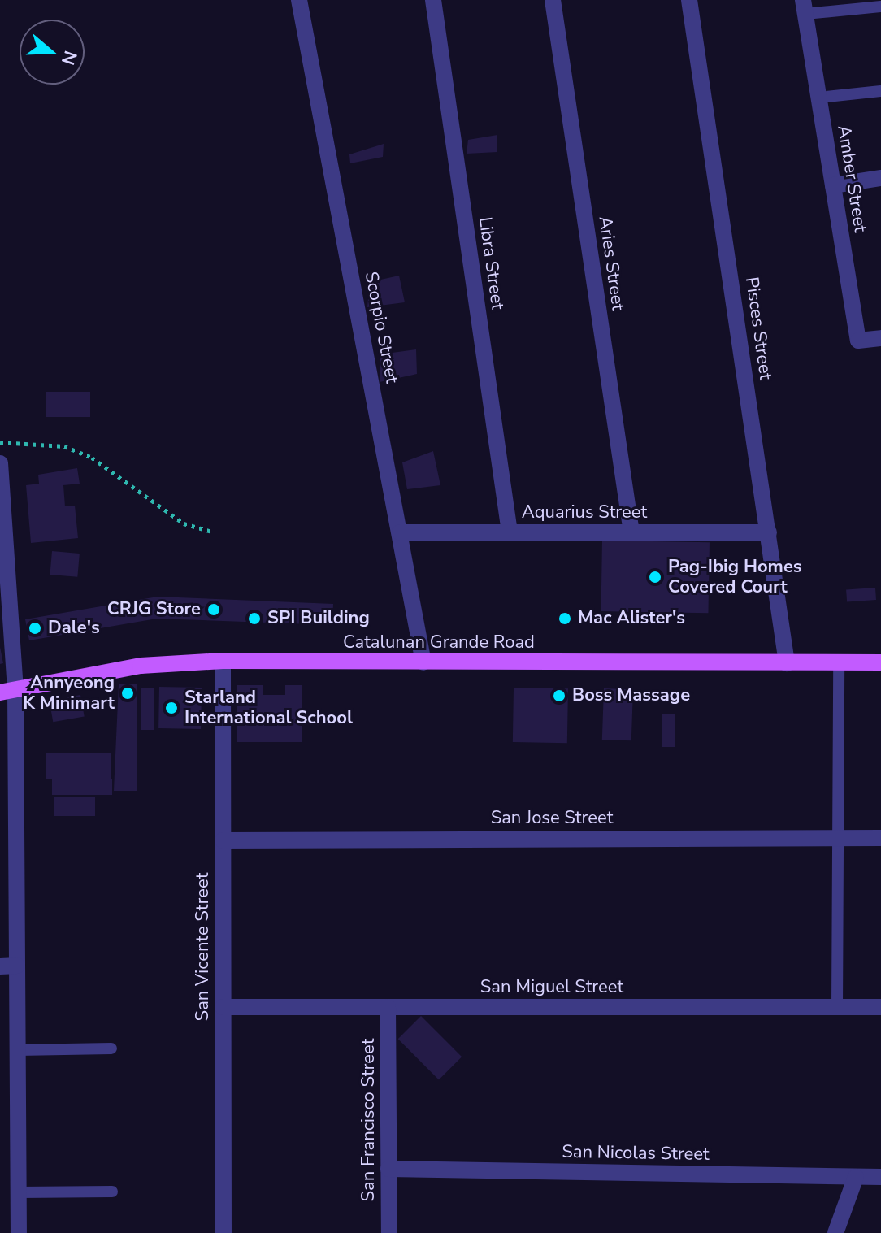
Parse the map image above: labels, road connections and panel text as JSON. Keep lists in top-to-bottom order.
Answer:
{
  "streets": {
    "main road": ["Catalunan Grande Road"],
    "street": [
      "Amber Street",
      "Libra Street",
      "Aries Street",
      "Scorpio Street",
      "Pisces Street",
      "Aquarius Street",
      "San Jose Street",
      "San Vicente Street",
      "San Miguel Street",
      "San Francisco Street",
      "San Nicolas Street"
    ]
  },
  "crossings": [
    ["Libra Street", "Aquarius Street"],
    ["Aries Street", "Aquarius Street"],
    ["Scorpio Street", "Aquarius Street"],
    ["Scorpio Street", "Catalunan Grande Road"],
    ["Pisces Street", "Aquarius Street"],
    ["Pisces Street", "Catalunan Grande Road"],
    ["Catalunan Grande Road", "San Vicente Street"],
    ["San Jose Street", "San Vicente Street"],
    ["San Vicente Street", "San Miguel Street"],
    ["San Miguel Street", "San Francisco Street"],
    ["San Francisco Street", "San Nicolas Street"]
  ],
  "places": [
    "Pag-Ibig Homes Covered Court",
    "CRJG Store",
    "SPI Building",
    "Mac Alister's",
    "Dale's",
    "Annyeong K Minimart",
    "Boss Massage",
    "Starland International School"
  ],
  "north": "right"
}
